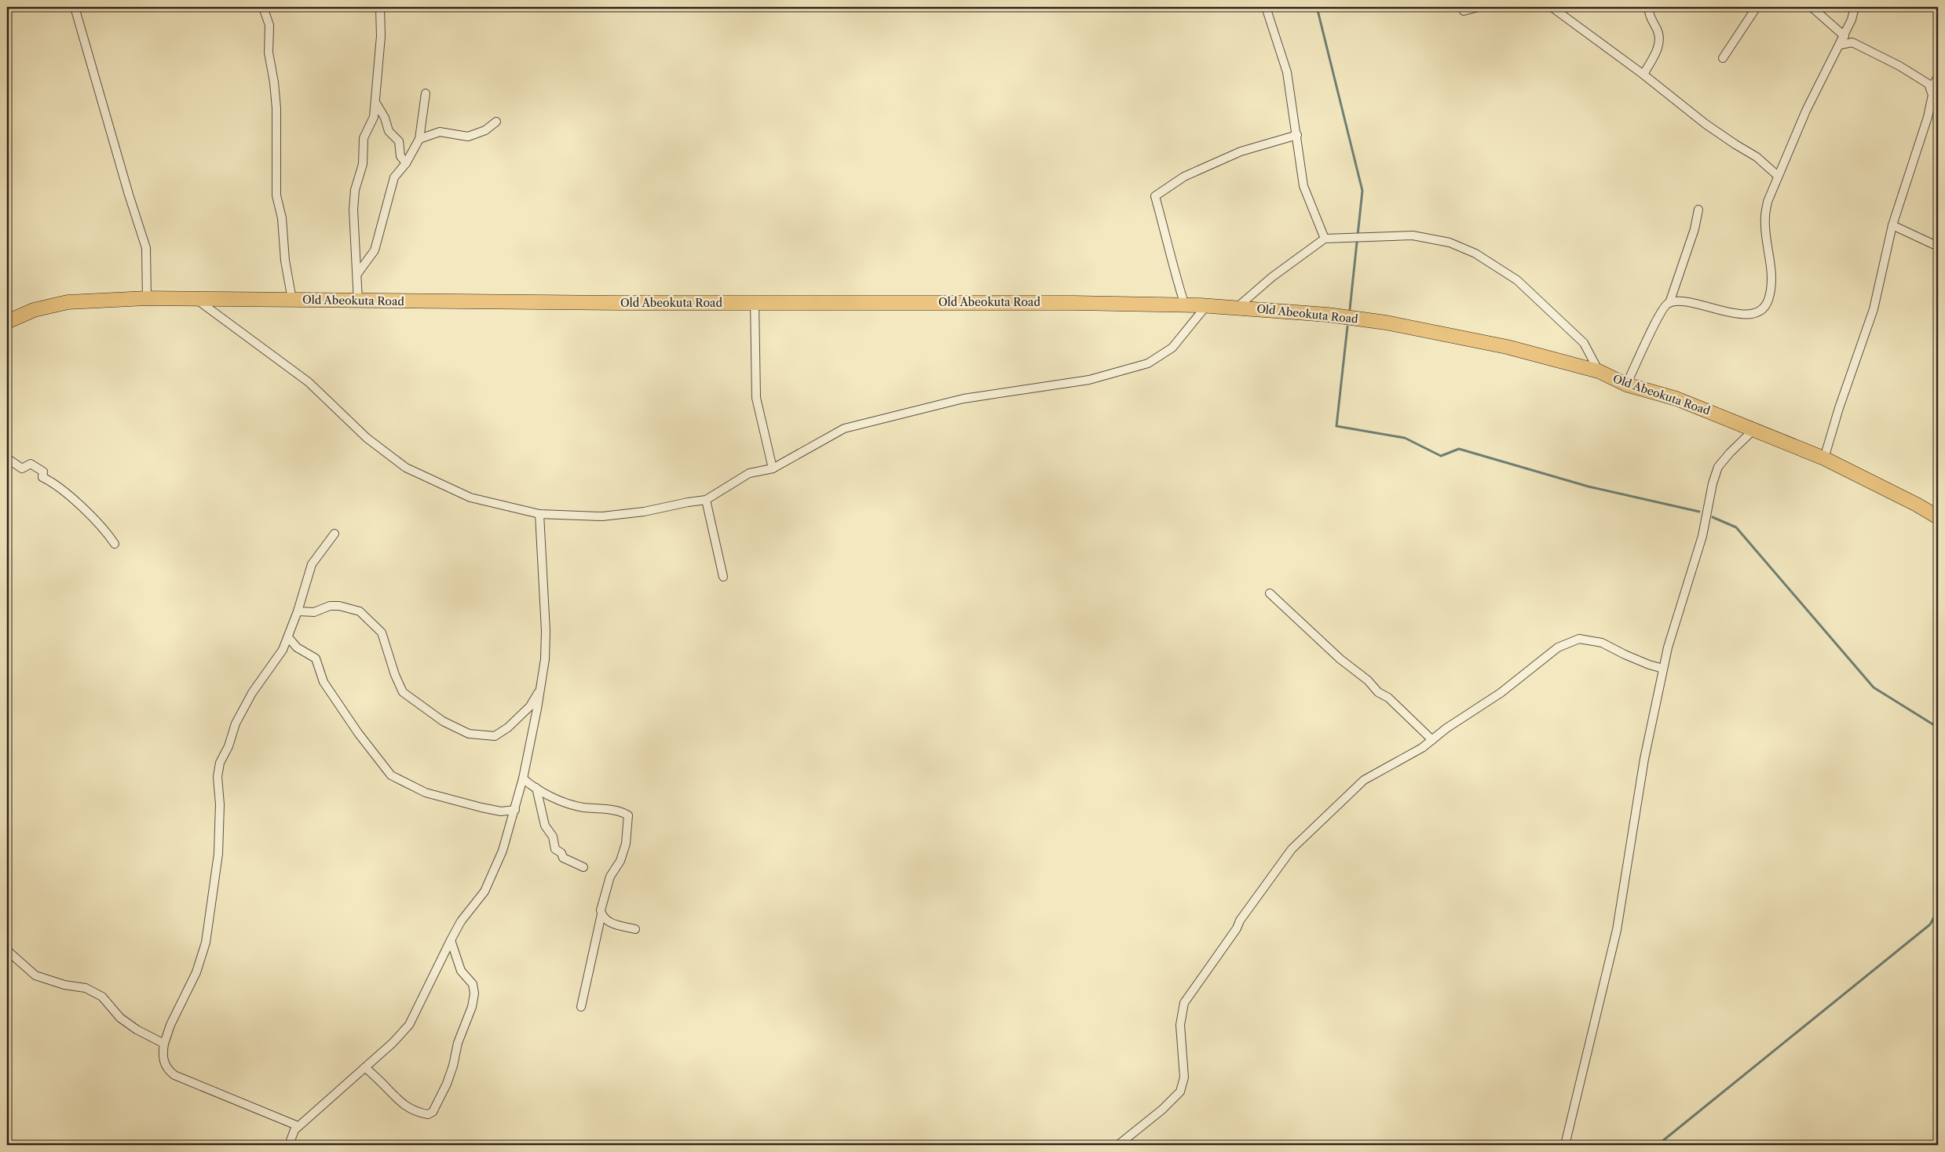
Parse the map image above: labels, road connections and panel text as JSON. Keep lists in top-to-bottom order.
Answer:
{
  "streets": {
    "highway": ["Old Abeokuta Road"]
  }
}
